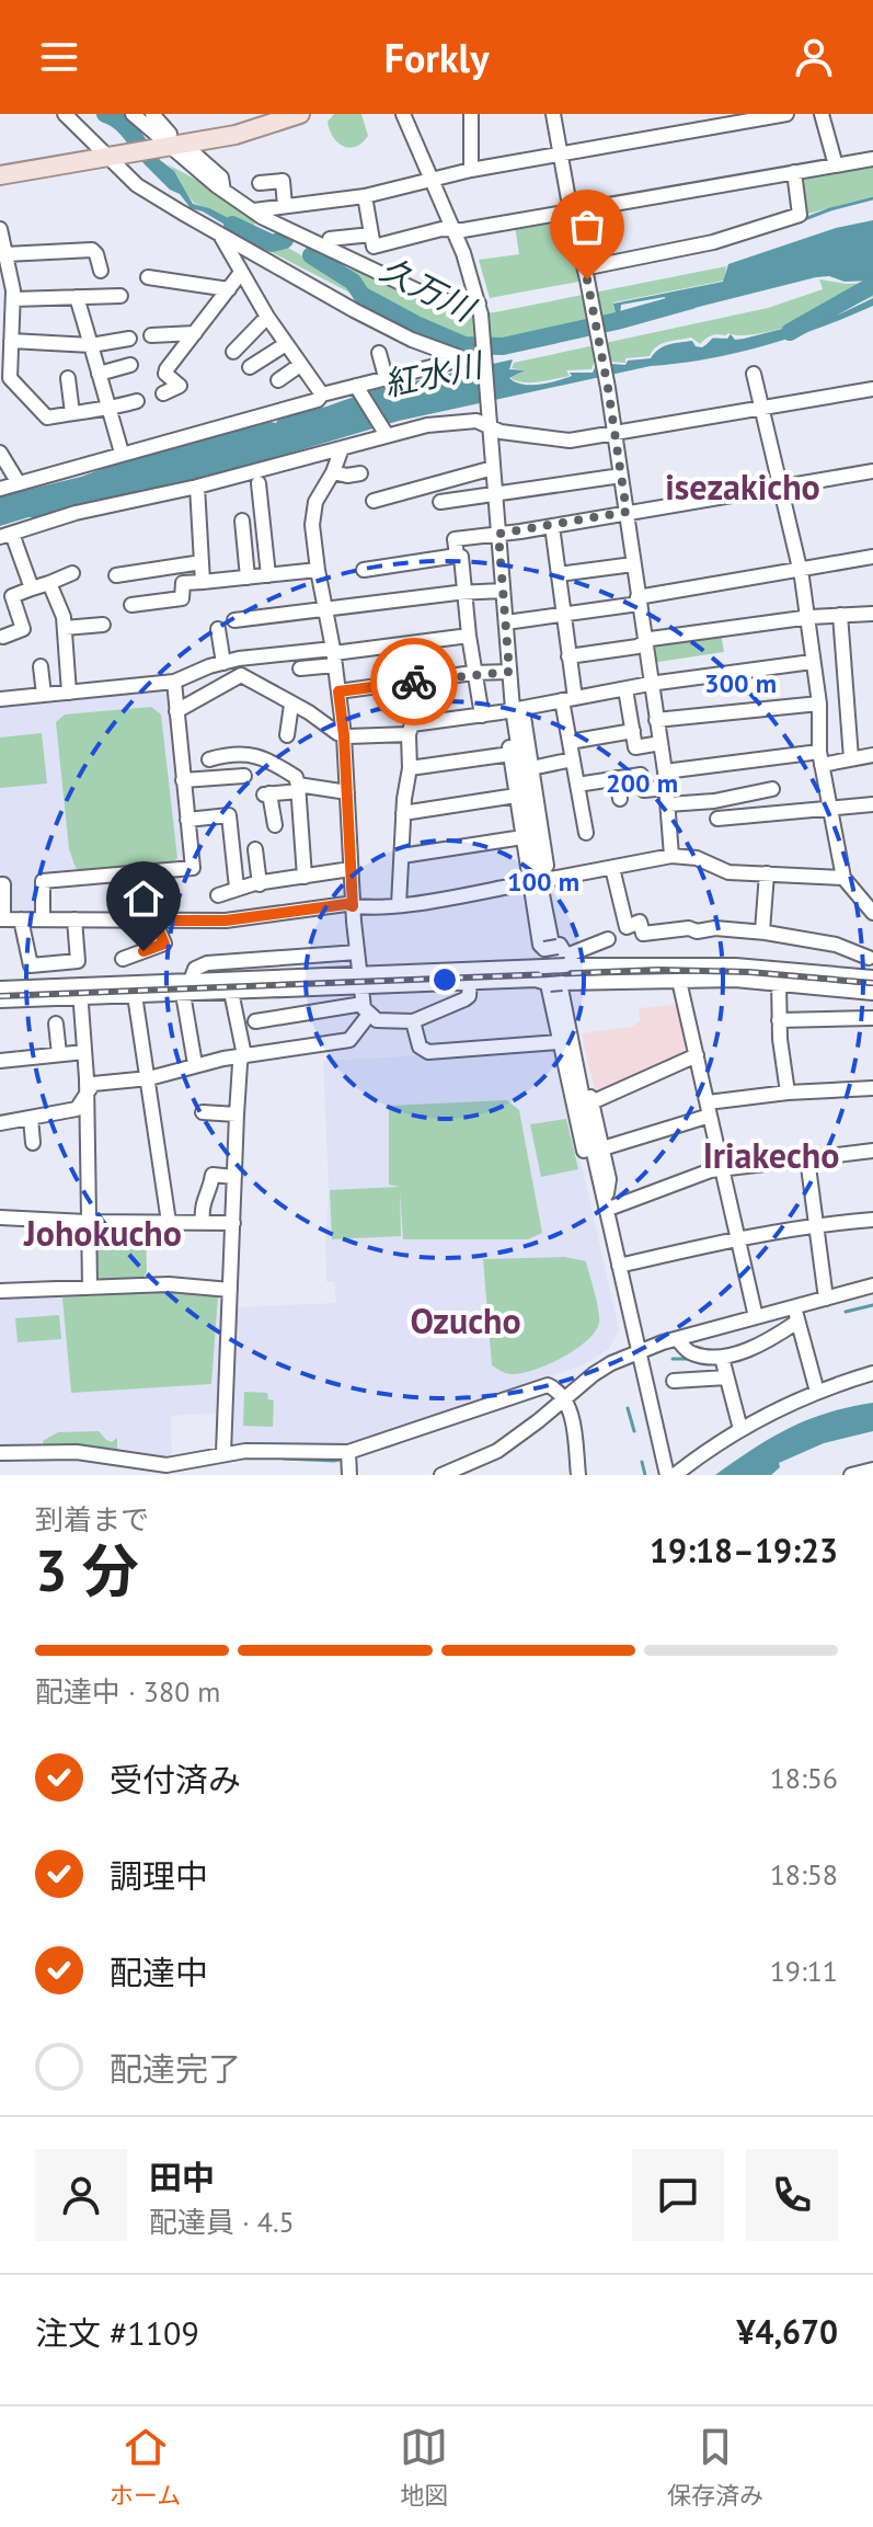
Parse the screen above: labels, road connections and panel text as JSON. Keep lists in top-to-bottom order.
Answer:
{
  "districts": [
    "isezakicho",
    "Iriakecho",
    "Johokucho",
    "Ozucho"
  ],
  "water": ["久万川", "紅水川"],
  "page": {
    "header": "Forkly",
    "heading": ["3 分", "到着まで", "19:18–19:23"],
    "panel": [
      "田中",
      "配達員 · 4.5",
      "注文 #1109",
      "¥4,670"
    ],
    "bar": "配達中 · 380 m",
    "list": [
      ["受付済み", "18:56"],
      ["調理中", "18:58"],
      ["配達中", "19:11"],
      "配達完了"
    ],
    "tabs": ["ホーム", "地図", "保存済み"]
  },
  "rings": ["300 m", "200 m", "100 m"]
}
